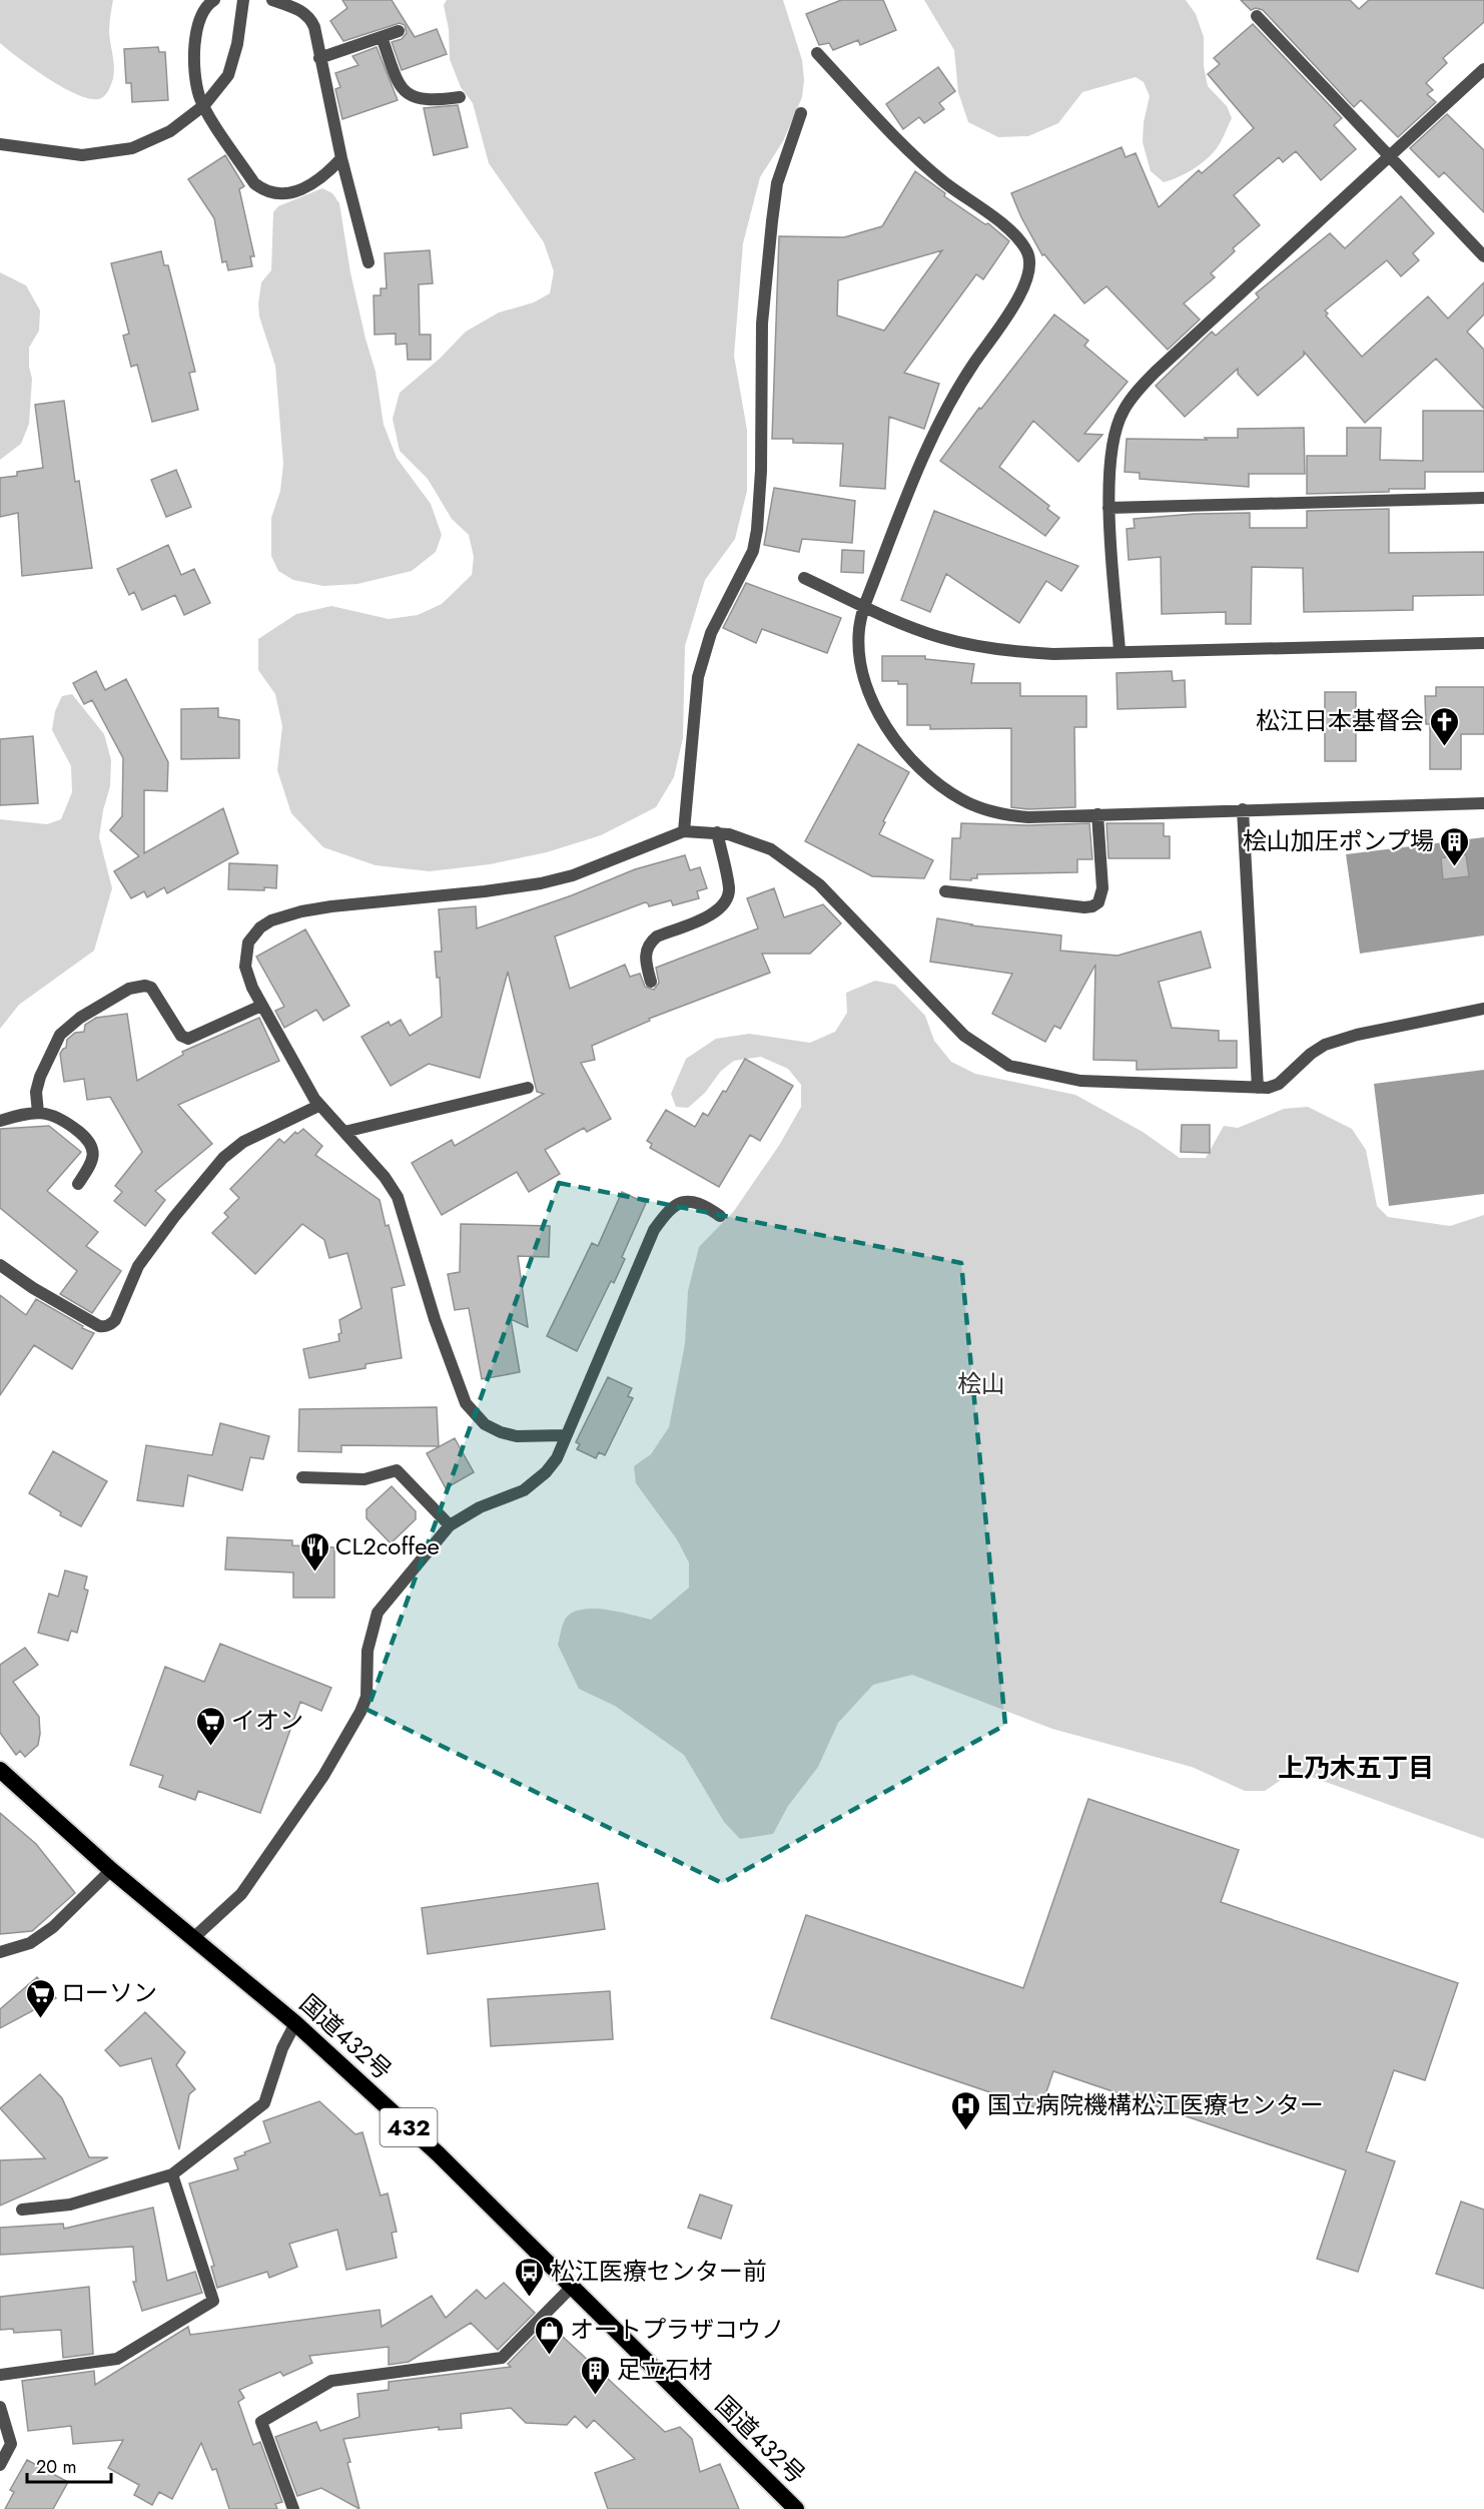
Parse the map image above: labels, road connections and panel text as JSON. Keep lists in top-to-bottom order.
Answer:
{
  "streets": {
    "highway": ["国道432号", "432"]
  },
  "districts": ["上乃木五丁目"],
  "parks": ["桧山"],
  "places": {
    "church": ["松江日本基督会"],
    "building": ["桧山加圧ポンプ場", "足立石材"],
    "restaurant": ["CL2coffee"],
    "supermarket": ["イオン", "ローソン"],
    "hospital": ["国立病院機構松江医療センター"],
    "bus stop": ["松江医療センター前"],
    "shop": ["オートプラザコウノ"]
  },
  "scale_bar": "20 m"
}
